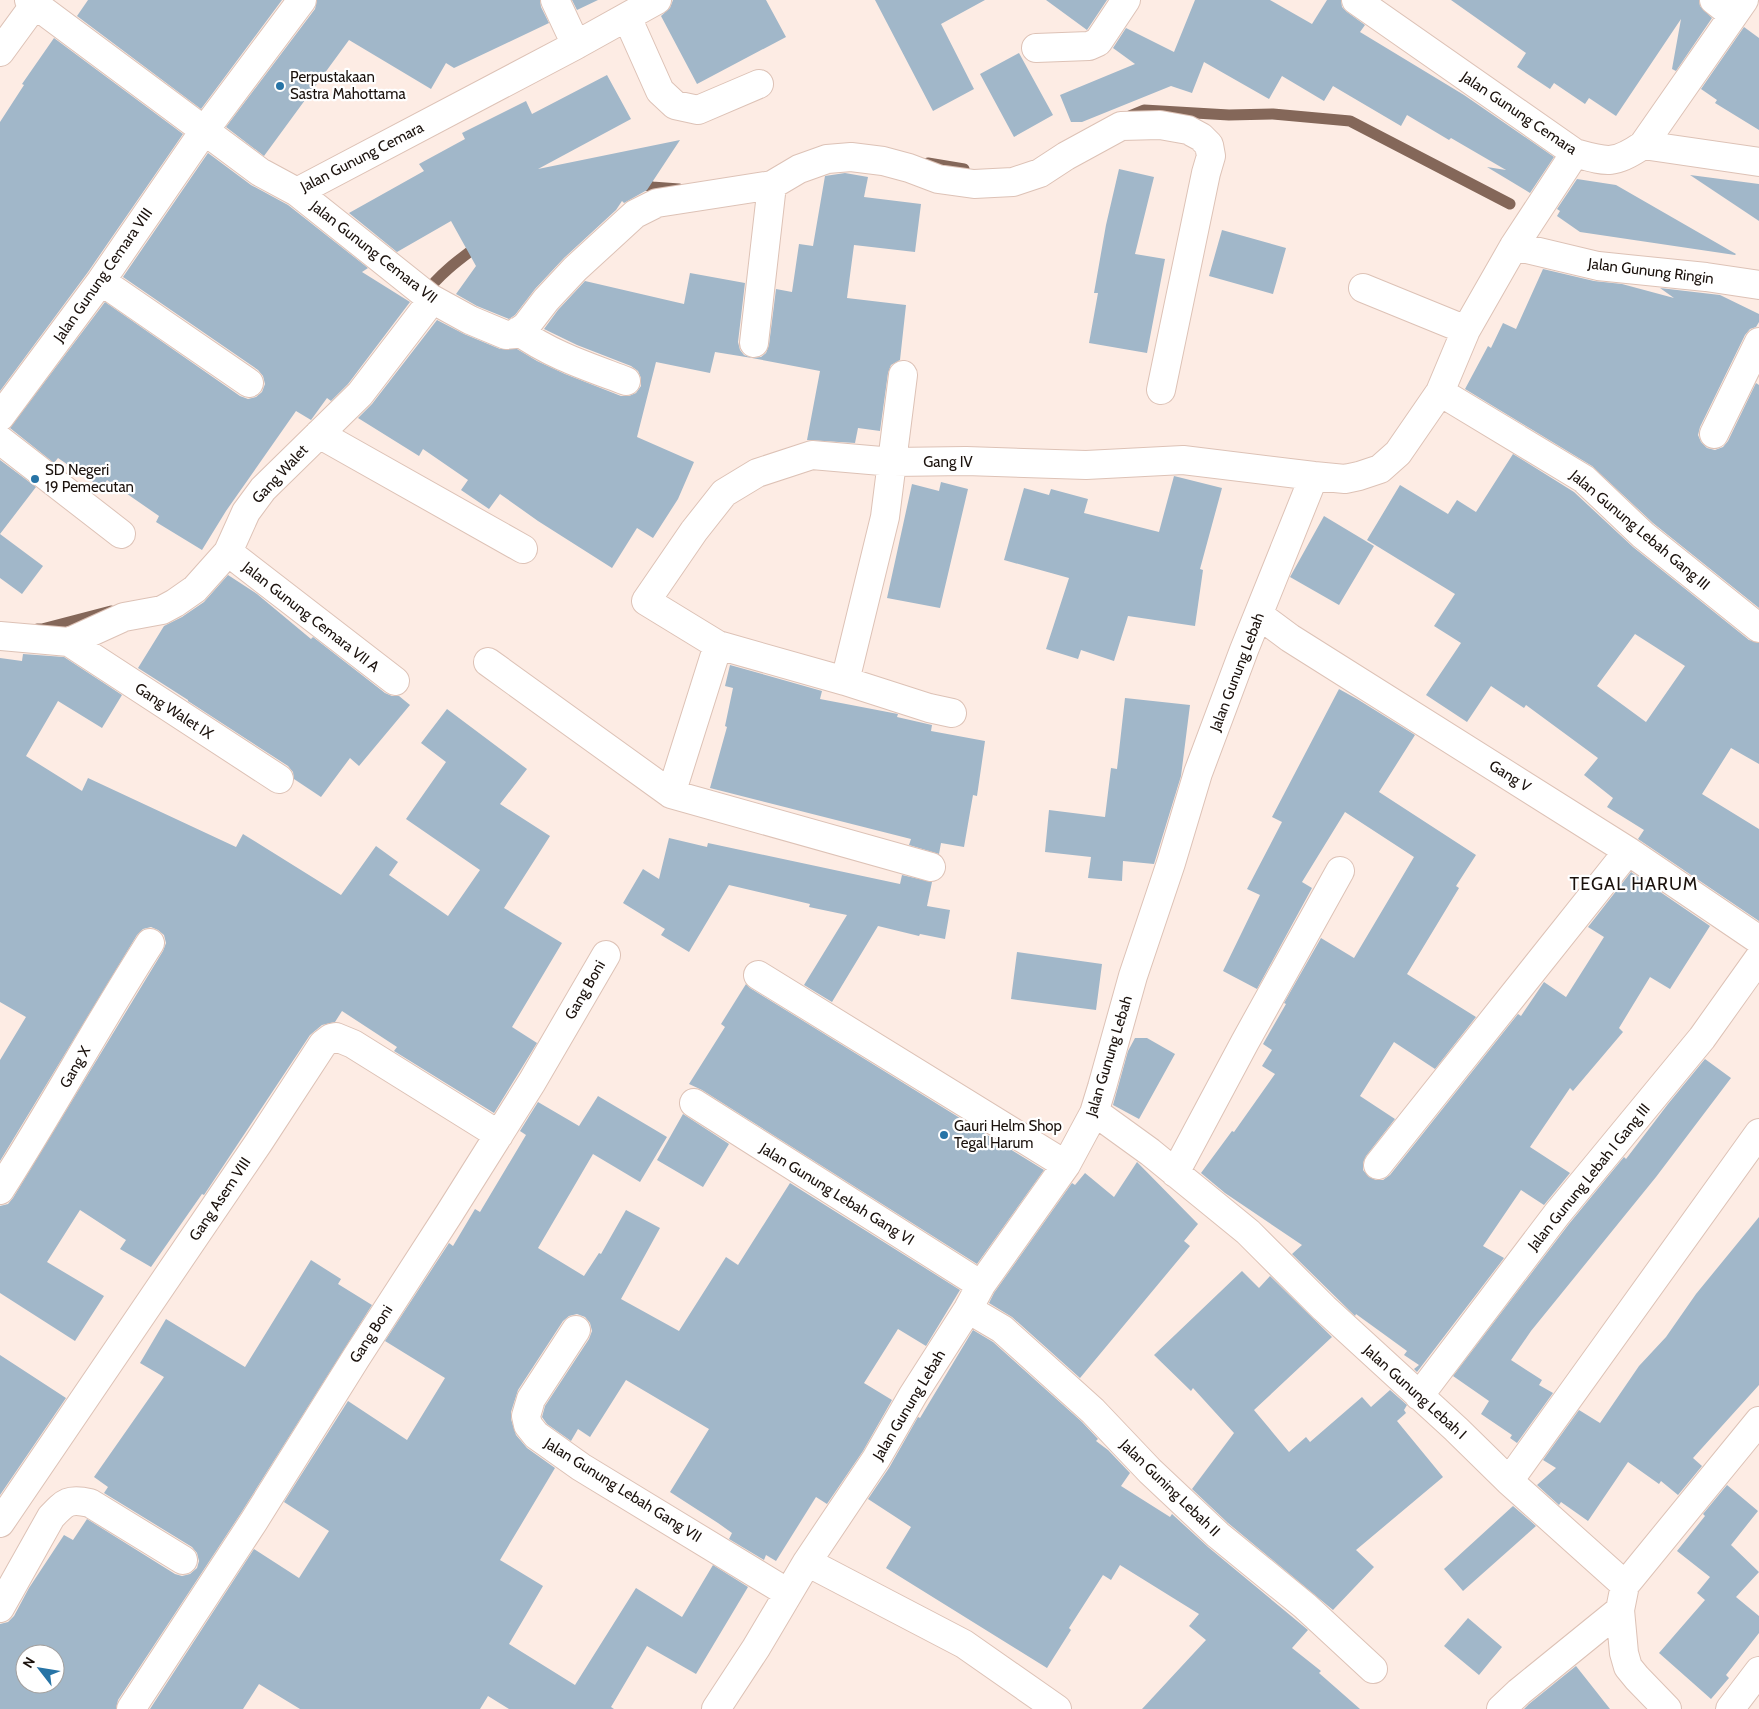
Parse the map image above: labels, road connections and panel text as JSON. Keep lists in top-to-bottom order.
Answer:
{
  "streets": {
    "street": [
      "Jalan Gunung Cemara",
      "Jalan Gunung Cemara VII",
      "Jalan Gunung Ringin",
      "Jalan Gunung Cemara VIII",
      "Gang IV",
      "Gang Walet",
      "Jalan Gunung Lebah Gang III",
      "Jalan Gunung Cemara VII A",
      "Jalan Gunung Lebah",
      "Gang Walet IX",
      "Gang V",
      "Gang Boni",
      "Gang X",
      "Jalan Gunung Lebah I Gang III",
      "Jalan Gunung Lebah Gang VI",
      "Gang Asem VIII",
      "Jalan Gunung Lebah I",
      "Jalan Guning Lebah II",
      "Jalan Gunung Lebah Gang VII"
    ]
  },
  "crossings": [
    ["Jalan Gunung Cemara", "Jalan Gunung Cemara VII"],
    ["Jalan Gunung Cemara", "Jalan Gunung Cemara VIII"],
    ["Jalan Gunung Cemara", "Gang IV"],
    ["Jalan Gunung Cemara VII", "Gang Walet"],
    ["Jalan Gunung Ringin", "Gang IV"],
    ["Gang IV", "Jalan Gunung Lebah Gang III"],
    ["Gang IV", "Jalan Gunung Lebah"],
    ["Gang Walet", "Jalan Gunung Cemara VII A"],
    ["Gang Walet", "Gang Walet IX"],
    ["Jalan Gunung Lebah", "Gang V"],
    ["Jalan Gunung Lebah", "Jalan Gunung Lebah Gang VI"],
    ["Jalan Gunung Lebah", "Jalan Gunung Lebah I"],
    ["Jalan Gunung Lebah", "Jalan Guning Lebah II"],
    ["Jalan Gunung Lebah", "Jalan Gunung Lebah Gang VII"],
    ["Gang Boni", "Gang Asem VIII"],
    ["Jalan Gunung Lebah I Gang III", "Jalan Gunung Lebah I"]
  ],
  "districts": ["TEGAL HARUM"],
  "places": ["Perpustakaan Sastra Mahottama", "SD Negeri 19 Pemecutan", "Gauri Helm Shop Tegal Harum"],
  "north": "top left"
}
